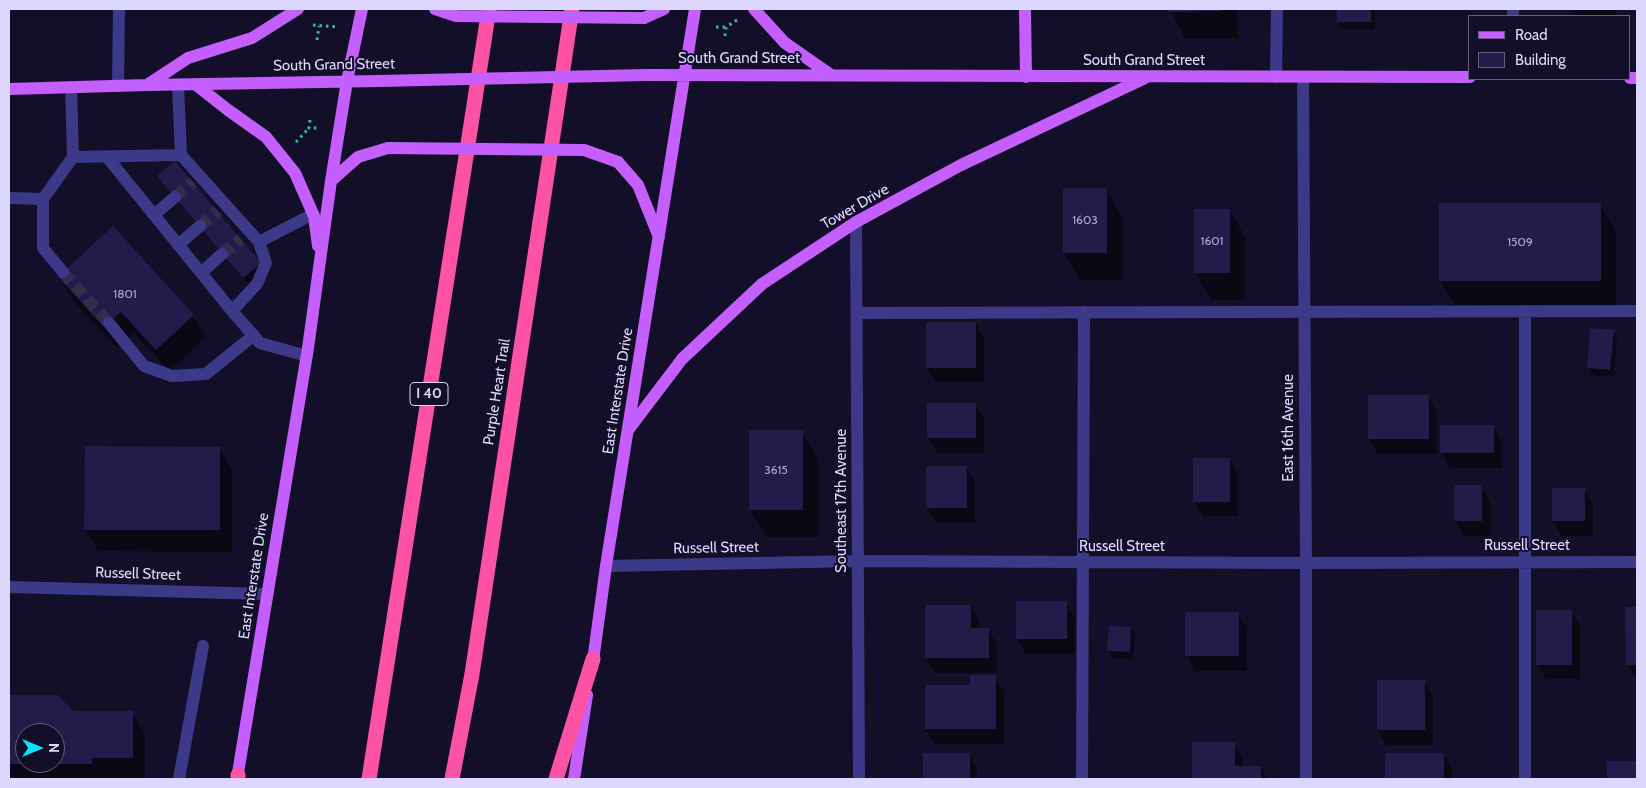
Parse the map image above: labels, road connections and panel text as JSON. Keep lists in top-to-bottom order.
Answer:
{
  "streets": {
    "highway": ["Purple Heart Trail", "I 40"],
    "main road": ["South Grand Street", "Tower Drive", "East Interstate Drive"],
    "street": ["East 16th Avenue", "Southeast 17th Avenue", "Russell Street"]
  },
  "crossings": [
    ["South Grand Street", "Tower Drive"],
    ["South Grand Street", "East Interstate Drive"],
    ["South Grand Street", "East 16th Avenue"],
    ["Tower Drive", "East Interstate Drive"],
    ["Tower Drive", "Southeast 17th Avenue"],
    ["East Interstate Drive", "Russell Street"],
    ["East 16th Avenue", "Russell Street"],
    ["Southeast 17th Avenue", "Russell Street"]
  ],
  "house_numbers": [
    "1603",
    "1601",
    "1509",
    "1801",
    "3615"
  ],
  "legend": ["Road", "Building"],
  "north": "right"
}
